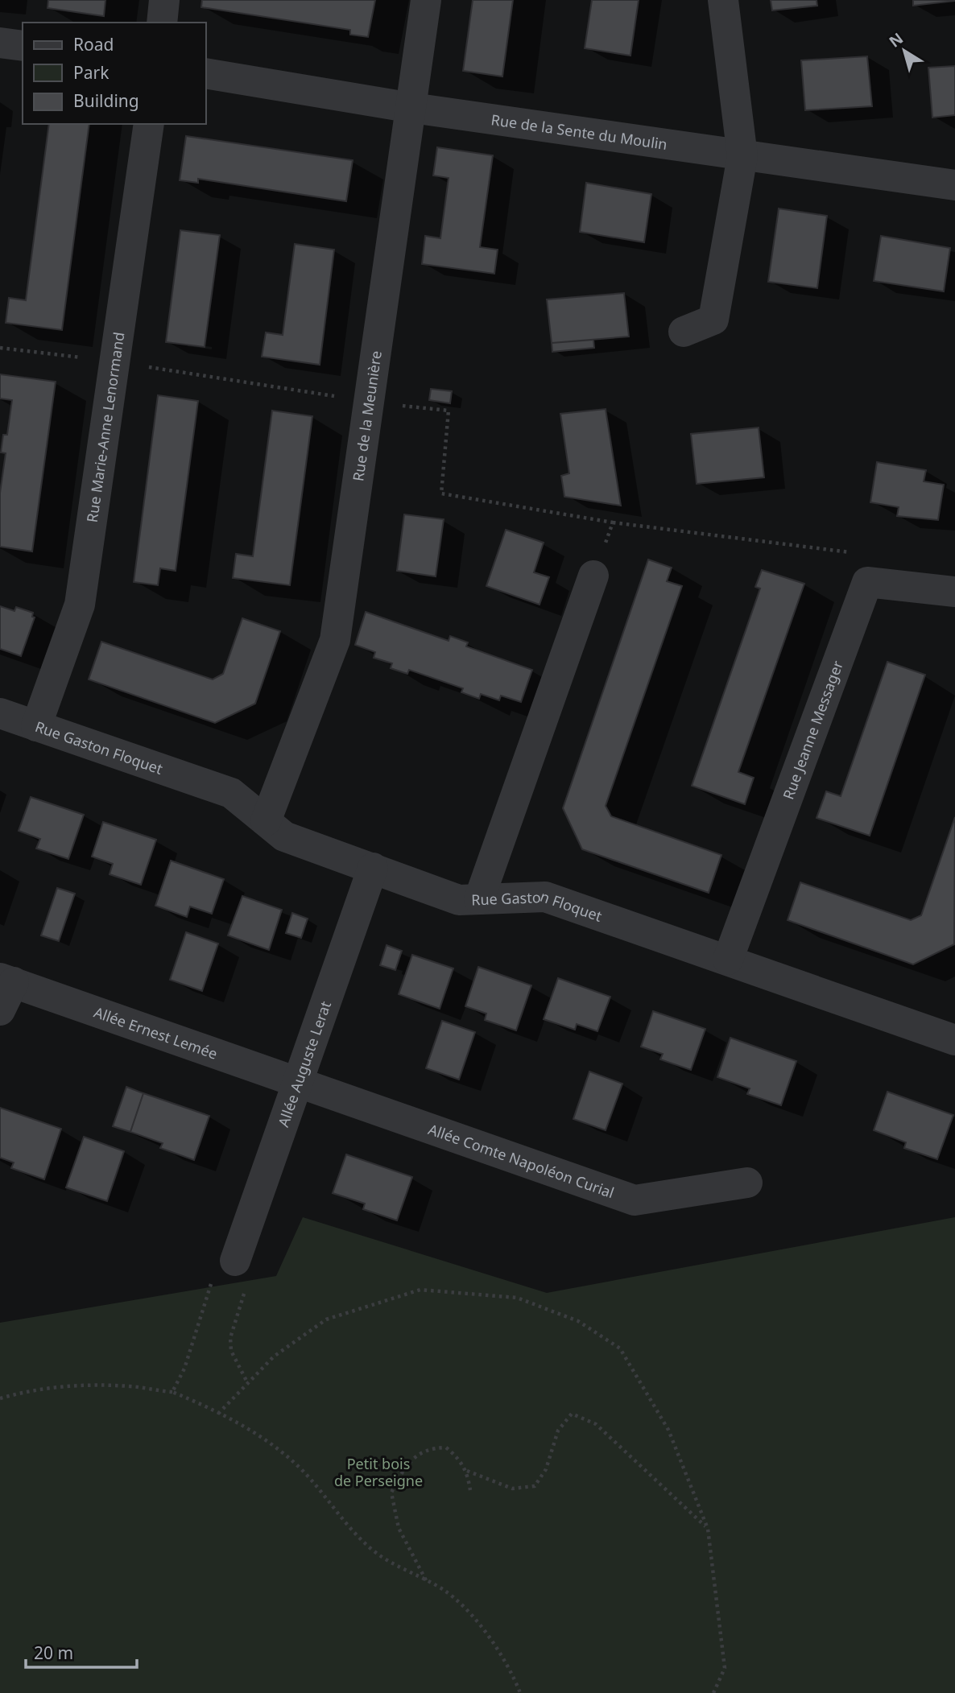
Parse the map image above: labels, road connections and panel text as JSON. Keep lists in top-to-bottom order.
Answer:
{
  "streets": {
    "street": [
      "Rue de la Sente du Moulin",
      "Rue de la Meunière",
      "Rue Marie-Anne Lenormand",
      "Rue Jeanne Messager",
      "Rue Gaston Floquet",
      "Allée Ernest Lemée",
      "Allée Auguste Lerat",
      "Allée Comte Napoléon Curial"
    ]
  },
  "crossings": [
    ["Rue de la Sente du Moulin", "Rue de la Meunière"],
    ["Rue de la Meunière", "Rue Gaston Floquet"],
    ["Rue Marie-Anne Lenormand", "Rue Gaston Floquet"],
    ["Rue Jeanne Messager", "Rue Gaston Floquet"],
    ["Rue Gaston Floquet", "Allée Auguste Lerat"],
    ["Allée Ernest Lemée", "Allée Auguste Lerat"],
    ["Allée Ernest Lemée", "Allée Comte Napoléon Curial"],
    ["Allée Auguste Lerat", "Allée Comte Napoléon Curial"]
  ],
  "parks": ["Petit bois de Perseigne"],
  "legend": ["Road", "Park", "Building"],
  "scale_bar": "20 m",
  "north": "top left"
}
